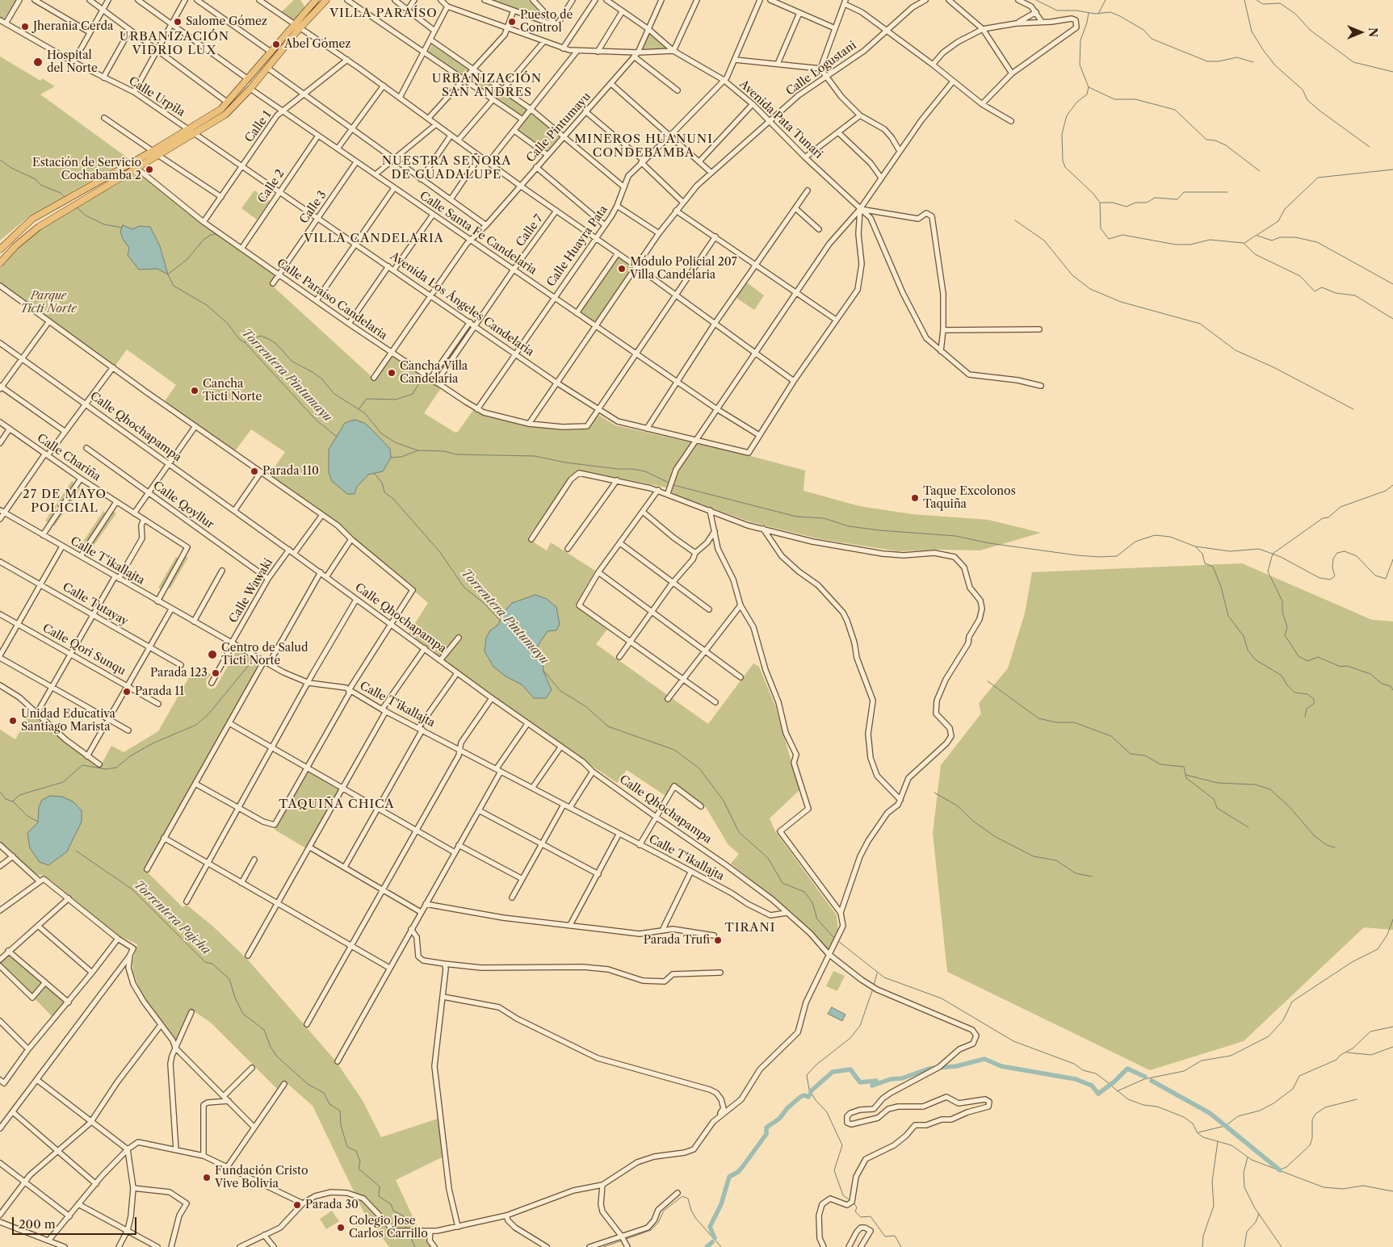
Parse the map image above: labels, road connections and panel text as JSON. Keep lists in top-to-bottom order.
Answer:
{
  "streets": {
    "street": [
      "Calle Logustani",
      "Calle Urpila",
      "Avenida Pata Tunari",
      "Calle 1",
      "Calle Pintumayu",
      "Calle 2",
      "Calle 3",
      "Calle 7",
      "Calle Santa Fe Candelaria",
      "Calle Huayra Pata",
      "Calle Paraíso Candelaria",
      "Avenida Los Ángeles Candelaria",
      "Calle Qhochapampa",
      "Calle Chariña",
      "Calle Qoyllur",
      "Calle T'ikallajta",
      "Calle Wawaki",
      "Calle Tutayay",
      "Calle Qori Sunqu"
    ]
  },
  "crossings": [
    ["Calle Logustani", "Avenida Pata Tunari"],
    ["Calle Logustani", "Calle Santa Fe Candelaria"],
    ["Calle Logustani", "Calle Paraíso Candelaria"],
    ["Calle Logustani", "Avenida Los Ángeles Candelaria"],
    ["Calle Urpila", "Avenida Los Ángeles Candelaria"],
    ["Avenida Pata Tunari", "Calle Pintumayu"],
    ["Avenida Pata Tunari", "Calle Huayra Pata"],
    ["Calle 1", "Calle Santa Fe Candelaria"],
    ["Calle 1", "Calle Paraíso Candelaria"],
    ["Calle 1", "Avenida Los Ángeles Candelaria"],
    ["Calle Pintumayu", "Calle Santa Fe Candelaria"],
    ["Calle Pintumayu", "Calle Paraíso Candelaria"],
    ["Calle Pintumayu", "Avenida Los Ángeles Candelaria"],
    ["Calle 2", "Calle Santa Fe Candelaria"],
    ["Calle 2", "Calle Paraíso Candelaria"],
    ["Calle 2", "Avenida Los Ángeles Candelaria"],
    ["Calle 3", "Calle Santa Fe Candelaria"],
    ["Calle 3", "Calle Paraíso Candelaria"],
    ["Calle 3", "Avenida Los Ángeles Candelaria"],
    ["Calle 7", "Calle Santa Fe Candelaria"],
    ["Calle 7", "Calle Paraíso Candelaria"],
    ["Calle 7", "Avenida Los Ángeles Candelaria"],
    ["Calle Santa Fe Candelaria", "Calle Huayra Pata"],
    ["Calle Santa Fe Candelaria", "Avenida Los Ángeles Candelaria"],
    ["Calle Huayra Pata", "Calle Paraíso Candelaria"],
    ["Calle Huayra Pata", "Avenida Los Ángeles Candelaria"],
    ["Calle Paraíso Candelaria", "Avenida Los Ángeles Candelaria"],
    ["Calle Qhochapampa", "Calle T'ikallajta"],
    ["Calle Qhochapampa", "Calle Wawaki"],
    ["Calle Chariña", "Calle T'ikallajta"],
    ["Calle Qoyllur", "Calle Wawaki"],
    ["Calle T'ikallajta", "Calle Wawaki"]
  ],
  "districts": [
    "VILLA PARAÍSO",
    "URBANIZACIÓN VIDRIO LUX",
    "URBANIZACIÓN SAN ANDRES",
    "MINEROS HUANUNI CONDEBAMBA",
    "NUESTRA SEÑORA DE GUADALUPE",
    "VILLA CANDELARIA",
    "27 DE MAYO POLICIAL",
    "TAQUIÑA CHICA",
    "TIRANI"
  ],
  "water": ["Torrentera Pintumayu", "Torrentera Pajcha"],
  "parks": ["Parque Ticti Norte"],
  "places": [
    "Salome Gómez",
    "Puesto de Control",
    "Jherania Cerda",
    "Abel Gómez",
    "Hospital del Norte",
    "Estación de Servicio Cochabamba 2",
    "Módulo Policial 207 Villa Candelaria",
    "Cancha Villa Candelaria",
    "Cancha Ticti Norte",
    "Parada 110",
    "Taque Excolonos Taquiña",
    "Centro de Salud Ticti Norte",
    "Parada 123",
    "Parada 11",
    "Unidad Educativa Santiago Marista",
    "Parada Trufi",
    "Fundación Cristo Vive Bolivia",
    "Parada 30",
    "Colegio Jose Carlos Carrillo"
  ],
  "scale_bar": "200 m",
  "north": "right"
}
